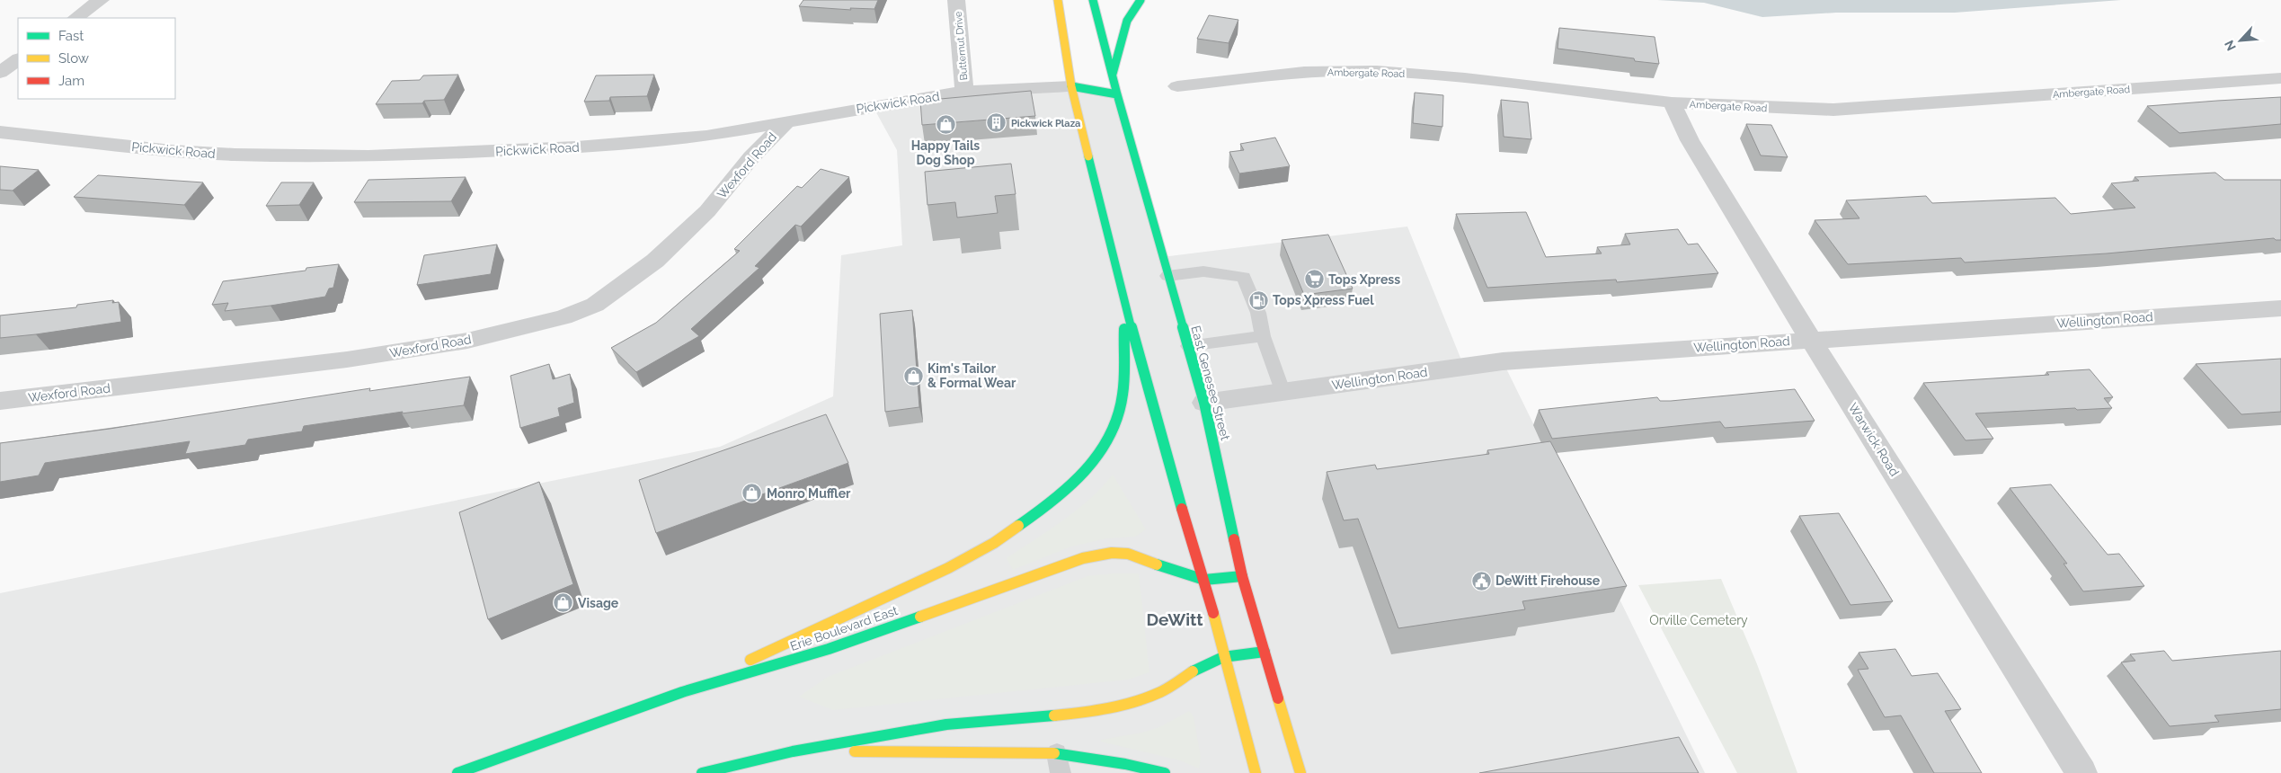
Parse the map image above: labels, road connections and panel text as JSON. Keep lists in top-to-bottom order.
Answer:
{
  "streets": {
    "main road": ["East Genesee Street", "Erie Boulevard East"],
    "street": [
      "Butternut Drive",
      "Ambergate Road",
      "Pickwick Road",
      "Wexford Road",
      "Wellington Road",
      "Warwick Road"
    ]
  },
  "crossings": [
    ["Butternut Drive", "Pickwick Road"],
    ["Ambergate Road", "Warwick Road"],
    ["Pickwick Road", "Wexford Road"],
    ["Wellington Road", "East Genesee Street"],
    ["Wellington Road", "Warwick Road"],
    ["East Genesee Street", "Erie Boulevard East"]
  ],
  "districts": ["DeWitt"],
  "parks": ["Orville Cemetery"],
  "places": {
    "building": ["Pickwick Plaza"],
    "shop": [
      "Happy Tails Dog Shop",
      "Kim's Tailor & Formal Wear",
      "Monro Muffler",
      "Visage"
    ],
    "supermarket": ["Tops Xpress"],
    "fuel station": ["Tops Xpress Fuel"],
    "public building": ["DeWitt Firehouse"]
  },
  "legend": ["Fast", "Slow", "Jam"],
  "north": "bottom left"
}
